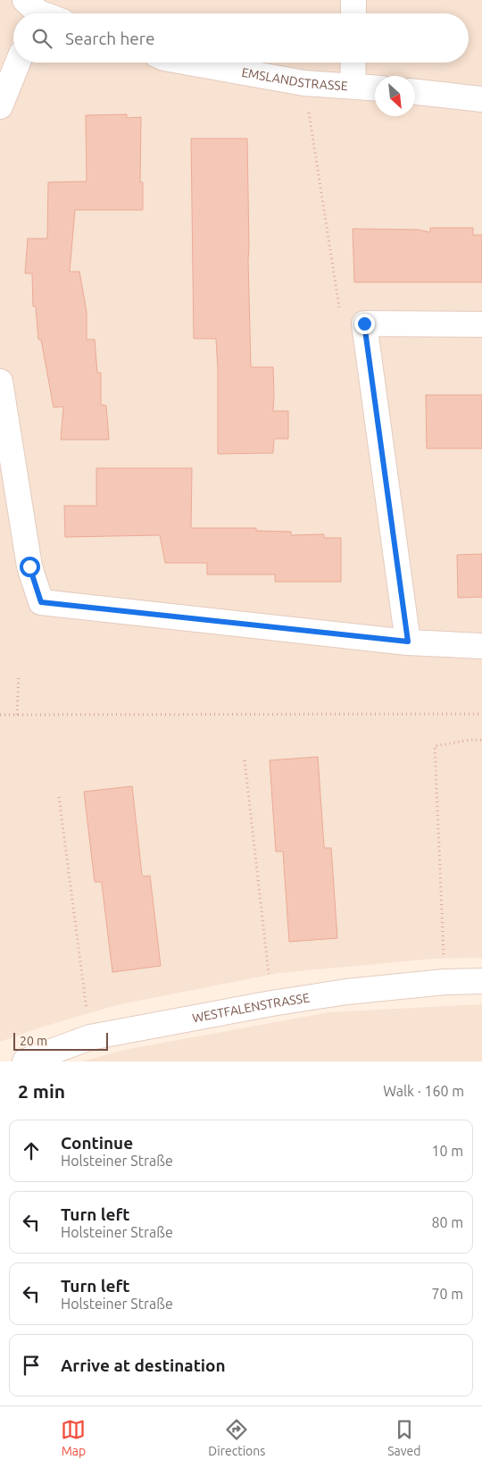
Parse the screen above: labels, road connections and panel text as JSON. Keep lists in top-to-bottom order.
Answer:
{
  "streets": {
    "street": ["EMSLANDSTRASSE", "WESTFALENSTRASSE"]
  },
  "scale_bar": "20 m",
  "north": "bottom right",
  "page": {
    "search": "Search here",
    "scale": "20 m",
    "heading": ["2 min", "Walk · 160 m"],
    "list": [
      ["Continue", "Holsteiner Straße", "10 m"],
      ["Turn left", "Holsteiner Straße", "80 m"],
      ["Turn left", "Holsteiner Straße", "70 m"],
      "Arrive at destination"
    ],
    "nav": ["Map", "Directions", "Saved"]
  }
}
